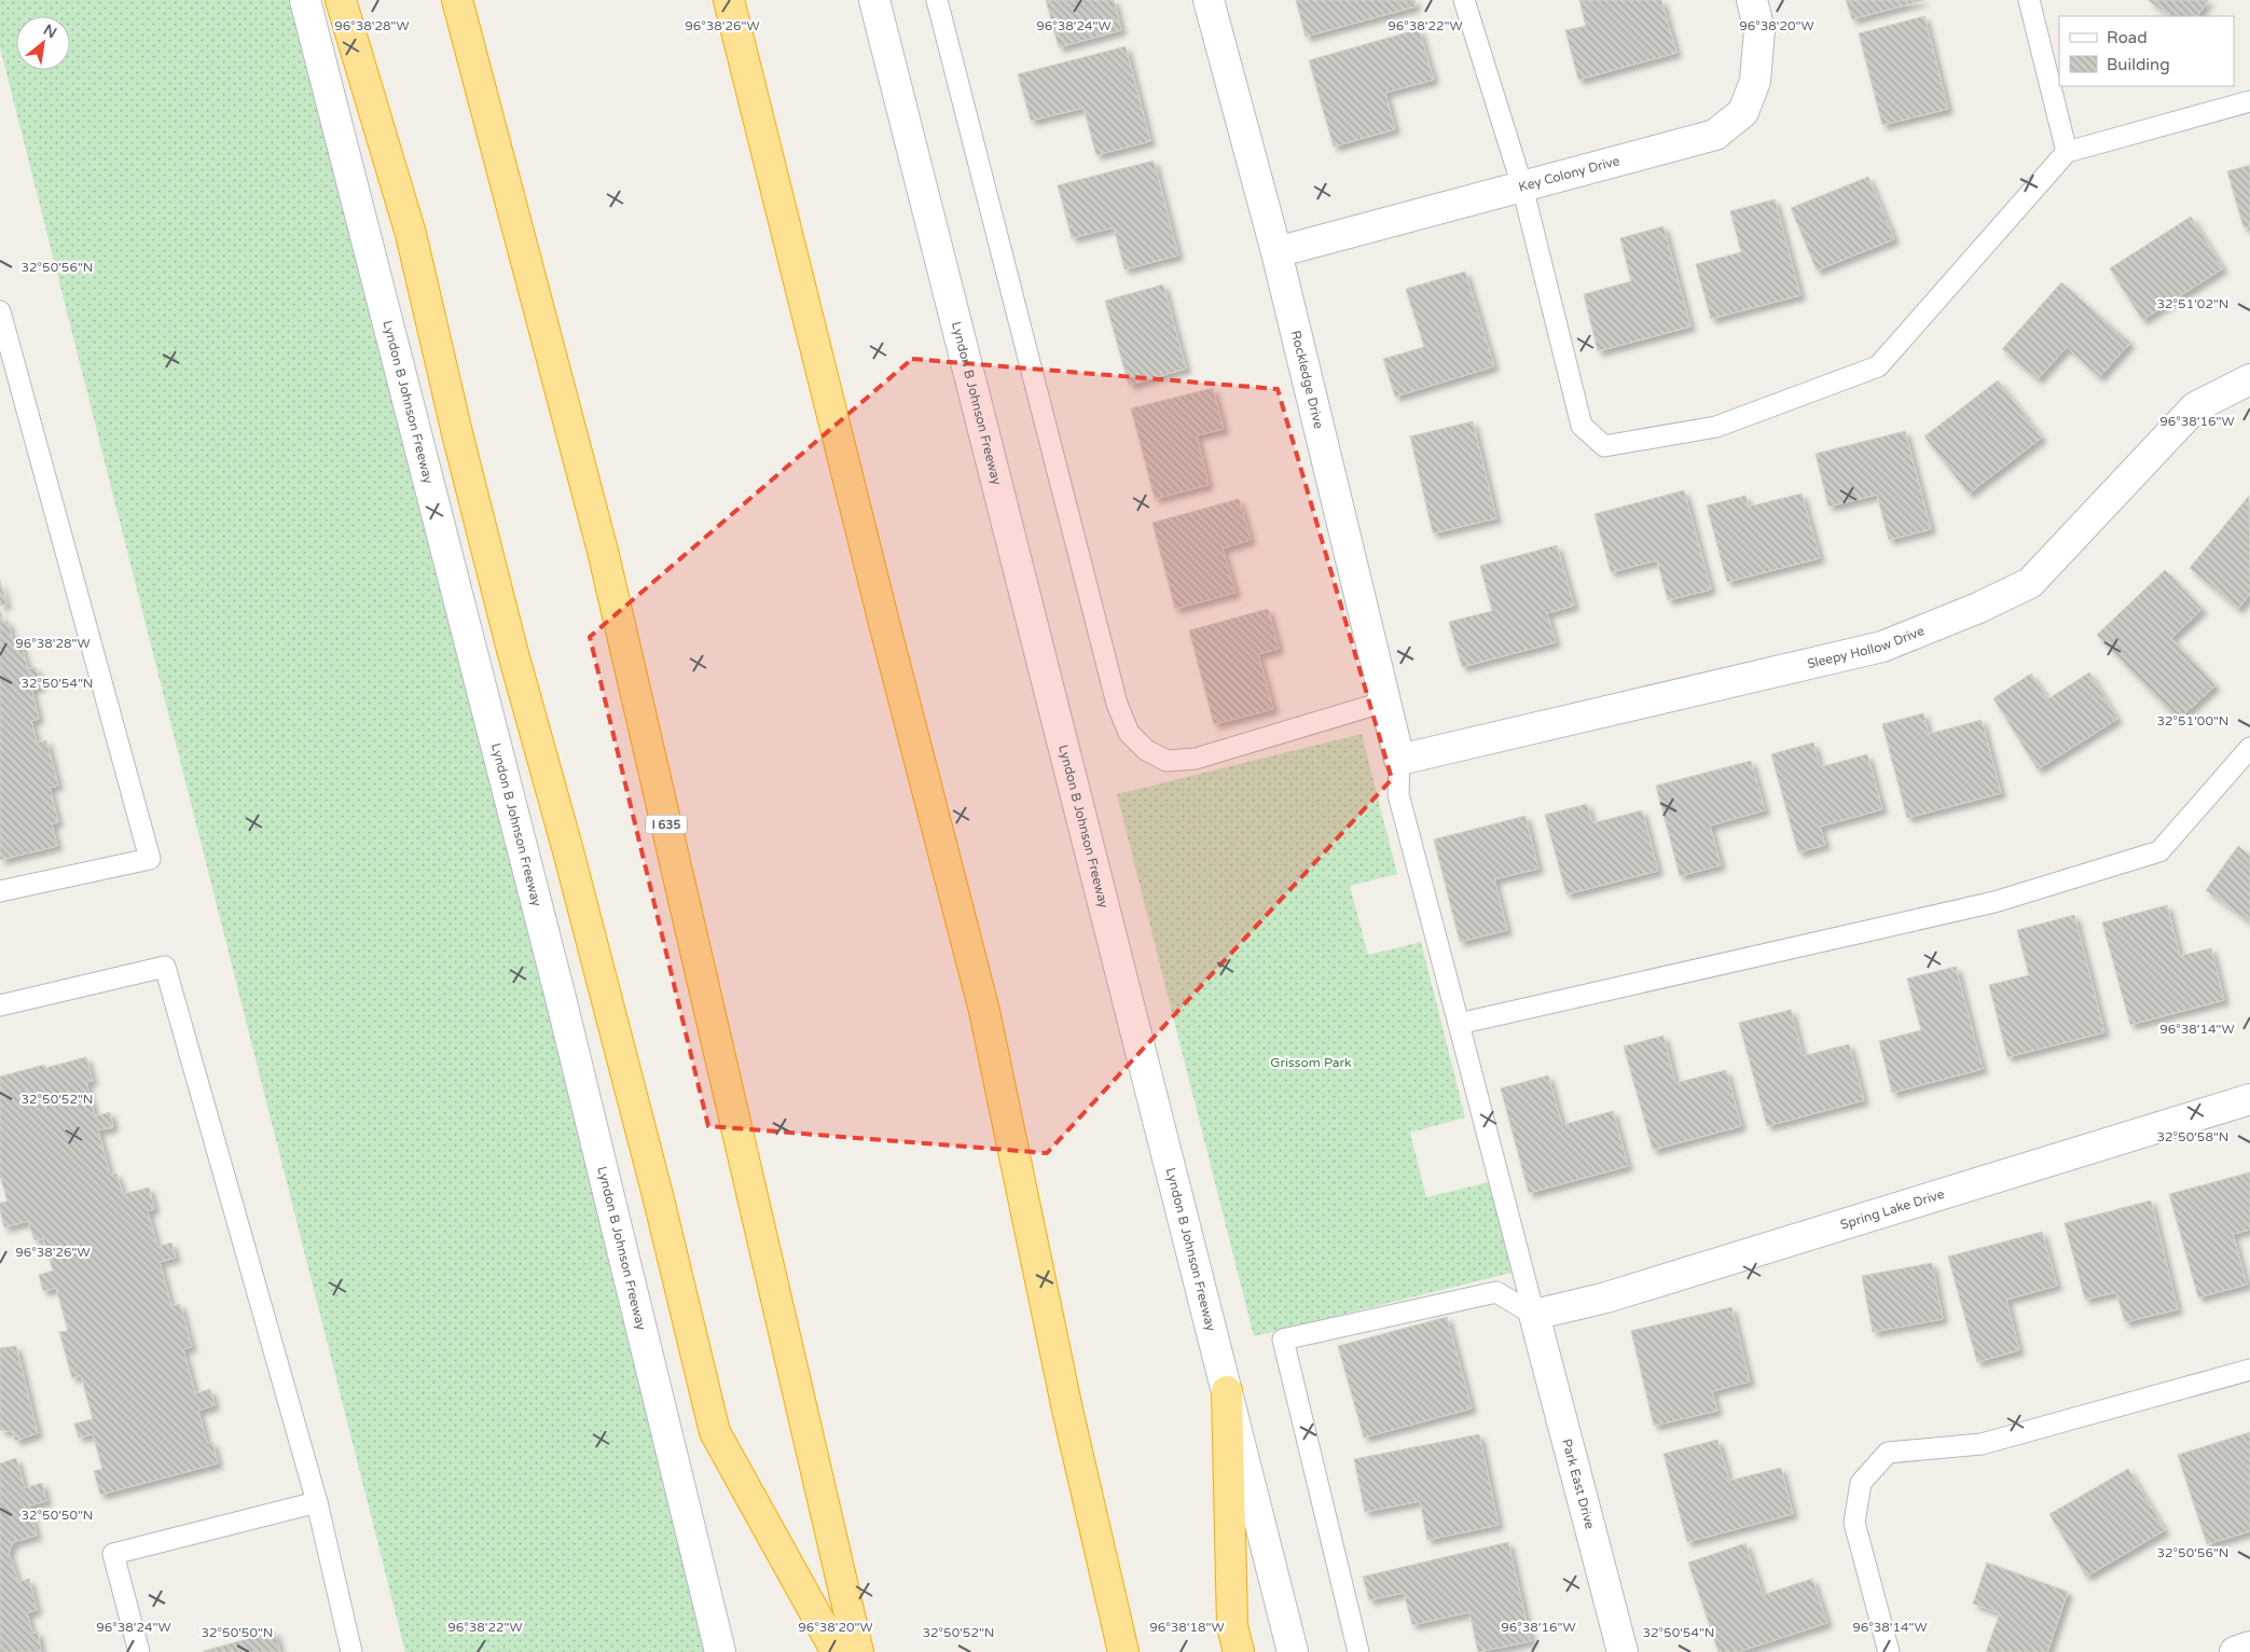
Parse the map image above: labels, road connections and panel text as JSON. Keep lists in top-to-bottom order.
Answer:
{
  "streets": {
    "highway": ["I 635"],
    "street": [
      "Key Colony Drive",
      "Rockledge Drive",
      "Lyndon B Johnson Freeway",
      "Sleepy Hollow Drive",
      "Spring Lake Drive",
      "Park East Drive"
    ]
  },
  "crossings": [
    ["Key Colony Drive", "Rockledge Drive"],
    ["Rockledge Drive", "Sleepy Hollow Drive"],
    ["Spring Lake Drive", "Park East Drive"]
  ],
  "parks": ["Grissom Park"],
  "legend": ["Road", "Building"],
  "north": "top right",
  "coordinates": [
    "96°38'28\"W",
    "96°38'26\"W",
    "96°38'24\"W",
    "96°38'22\"W",
    "96°38'20\"W",
    "32°50'56\"N",
    "32°51'02\"N",
    "96°38'16\"W",
    "32°50'54\"N",
    "32°51'00\"N",
    "96°38'14\"W",
    "32°50'52\"N",
    "32°50'58\"N",
    "32°50'50\"N",
    "96°38'18\"W"
  ]
}
